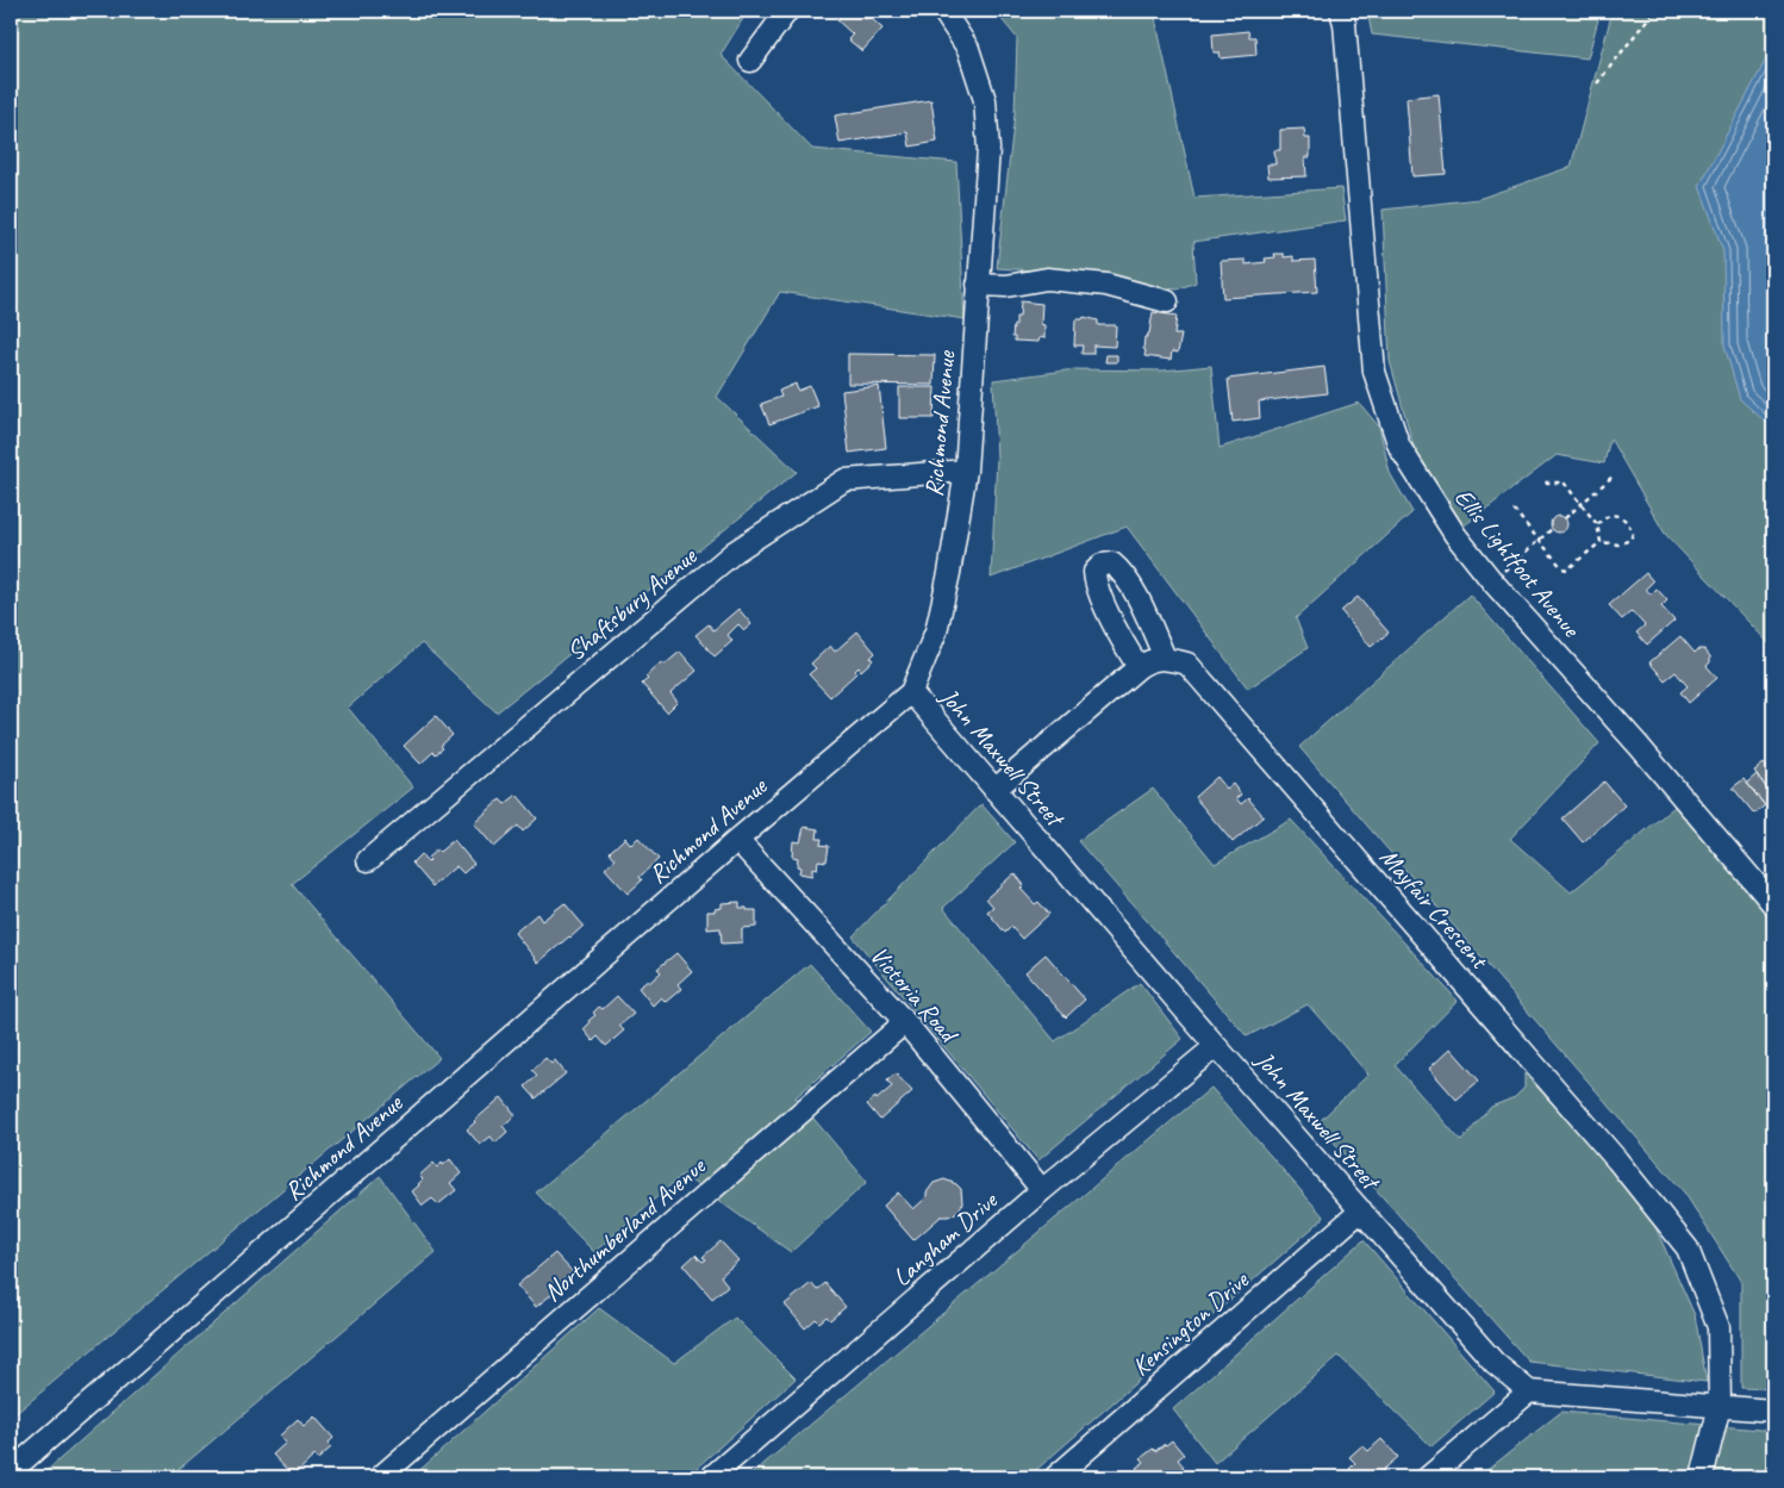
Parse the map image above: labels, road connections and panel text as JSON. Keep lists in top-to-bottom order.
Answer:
{
  "streets": {
    "street": [
      "Richmond Avenue",
      "Ellis Lightfoot Avenue",
      "Shaftsbury Avenue",
      "John Maxwell Street",
      "Mayfair Crescent",
      "Victoria Road",
      "Northumberland Avenue",
      "Langham Drive",
      "Kensington Drive"
    ]
  },
  "crossings": [
    ["Richmond Avenue", "Shaftsbury Avenue"],
    ["Richmond Avenue", "John Maxwell Street"],
    ["Richmond Avenue", "Victoria Road"],
    ["John Maxwell Street", "Langham Drive"],
    ["John Maxwell Street", "Kensington Drive"],
    ["Victoria Road", "Northumberland Avenue"],
    ["Victoria Road", "Langham Drive"]
  ]
}
